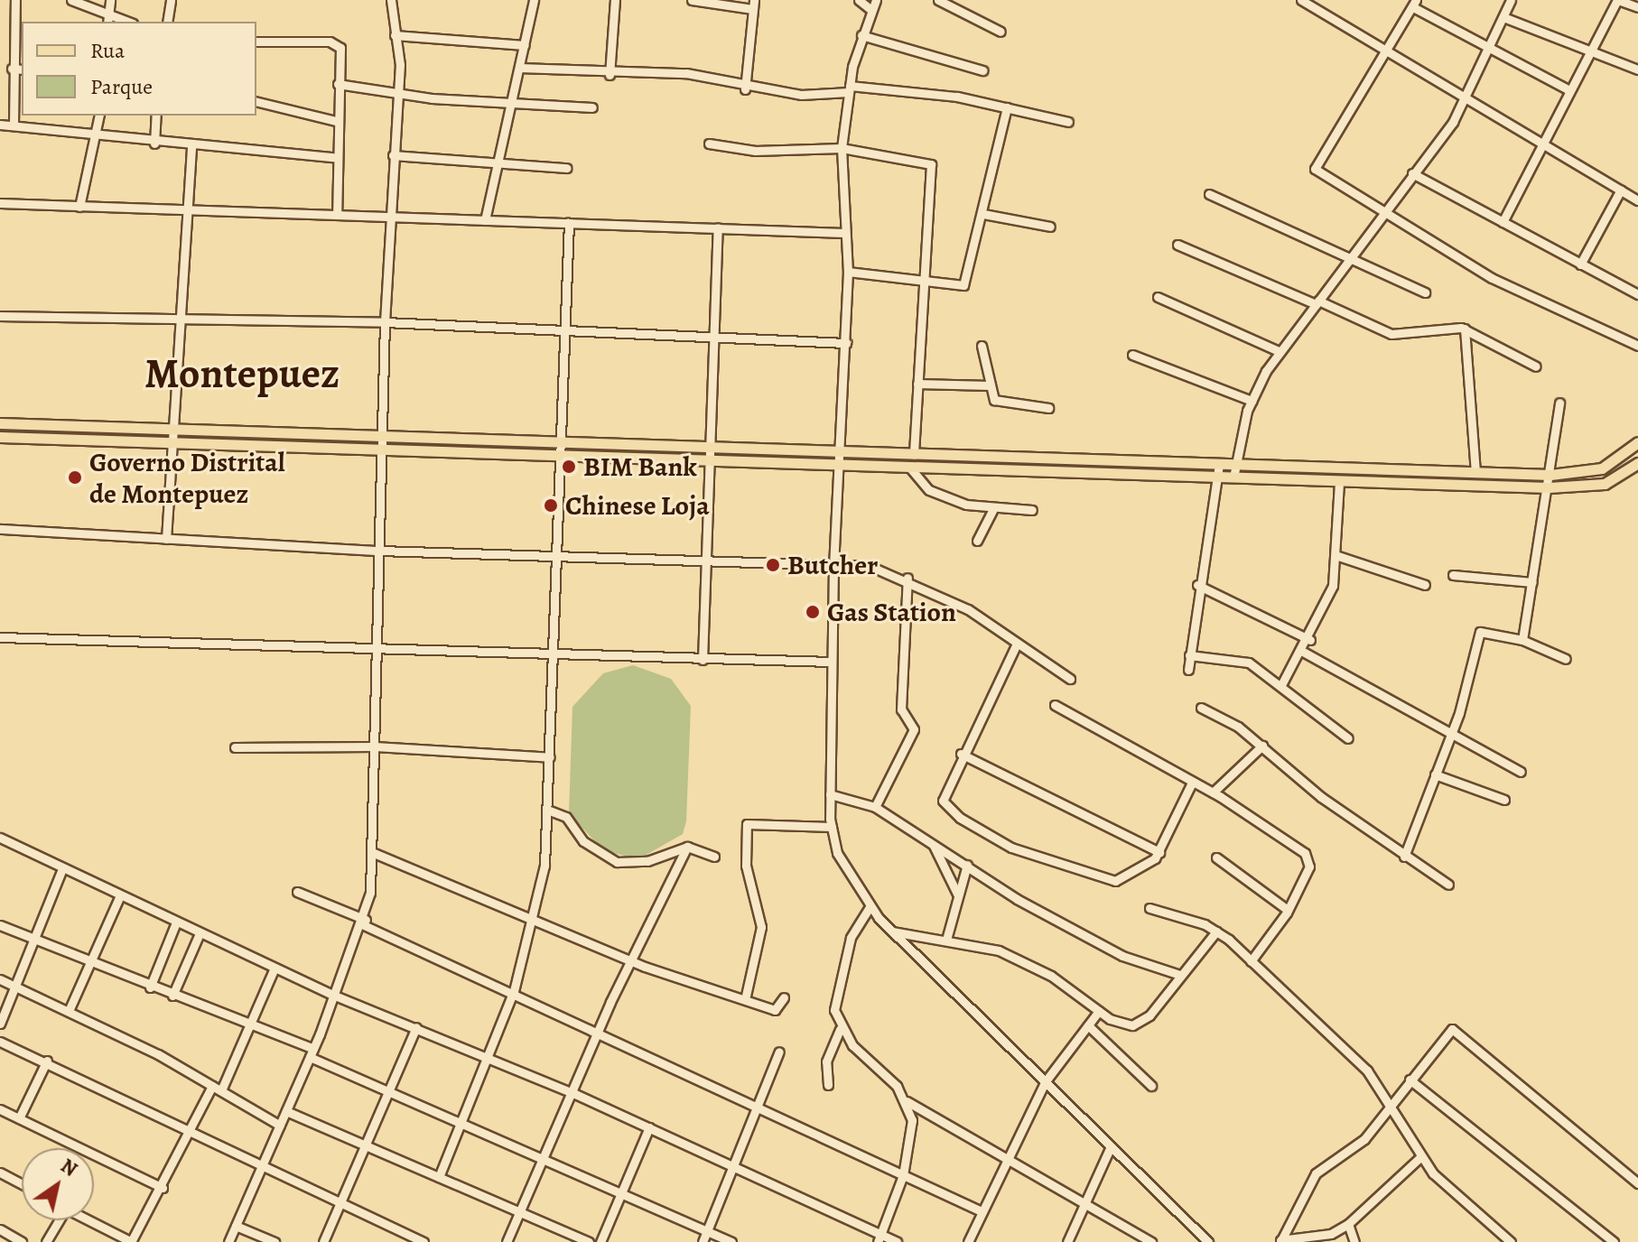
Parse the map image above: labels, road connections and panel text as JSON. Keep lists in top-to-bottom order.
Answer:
{
  "districts": ["Montepuez"],
  "places": [
    "BIM Bank",
    "Governo Distrital de Montepuez",
    "Chinese Loja",
    "Butcher",
    "Gas Station"
  ],
  "legend": ["Rua", "Parque"],
  "north": "top right"
}
